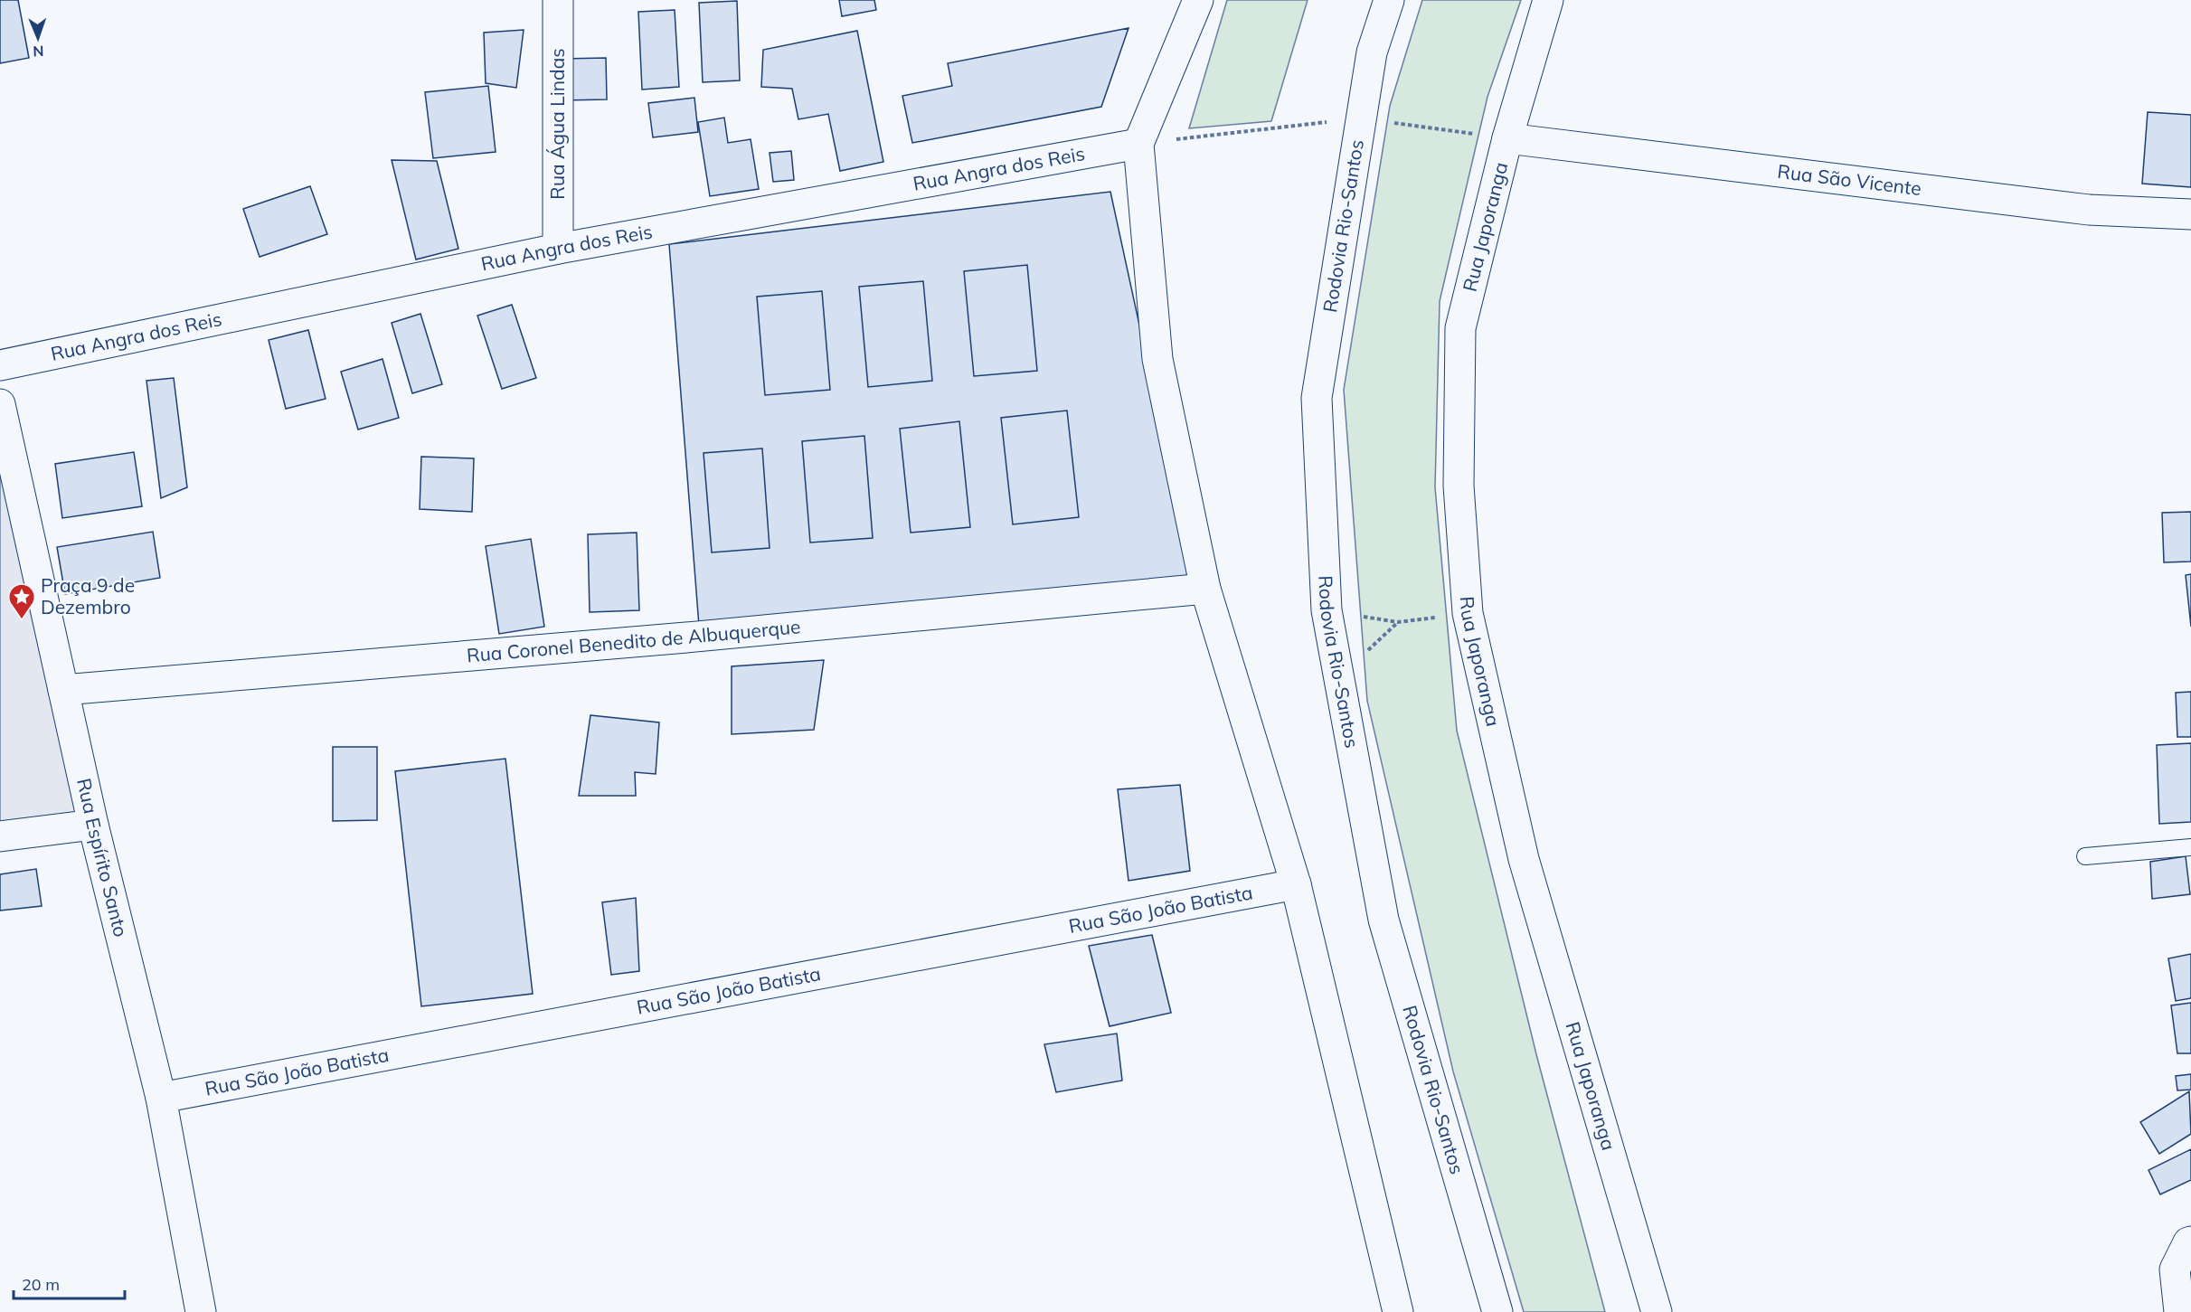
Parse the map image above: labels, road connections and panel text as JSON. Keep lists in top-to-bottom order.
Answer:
{
  "streets": {
    "main road": [
      "Rua Água Lindas",
      "Rua Angra dos Reis",
      "Rua São Vicente",
      "Rodovia Rio-Santos",
      "Rua Japoranga",
      "Rua Coronel Benedito de Albuquerque",
      "Rua Espírito Santo",
      "Rua São João Batista"
    ]
  },
  "crossings": [
    ["Rua Água Lindas", "Rua Angra dos Reis"],
    ["Rua São Vicente", "Rua Japoranga"],
    ["Rua Coronel Benedito de Albuquerque", "Rua Espírito Santo"],
    ["Rua Espírito Santo", "Rua São João Batista"]
  ],
  "places": {
    "place": ["Praça 9 de Dezembro"]
  },
  "scale_bar": "20 m",
  "north": "bottom"
}
